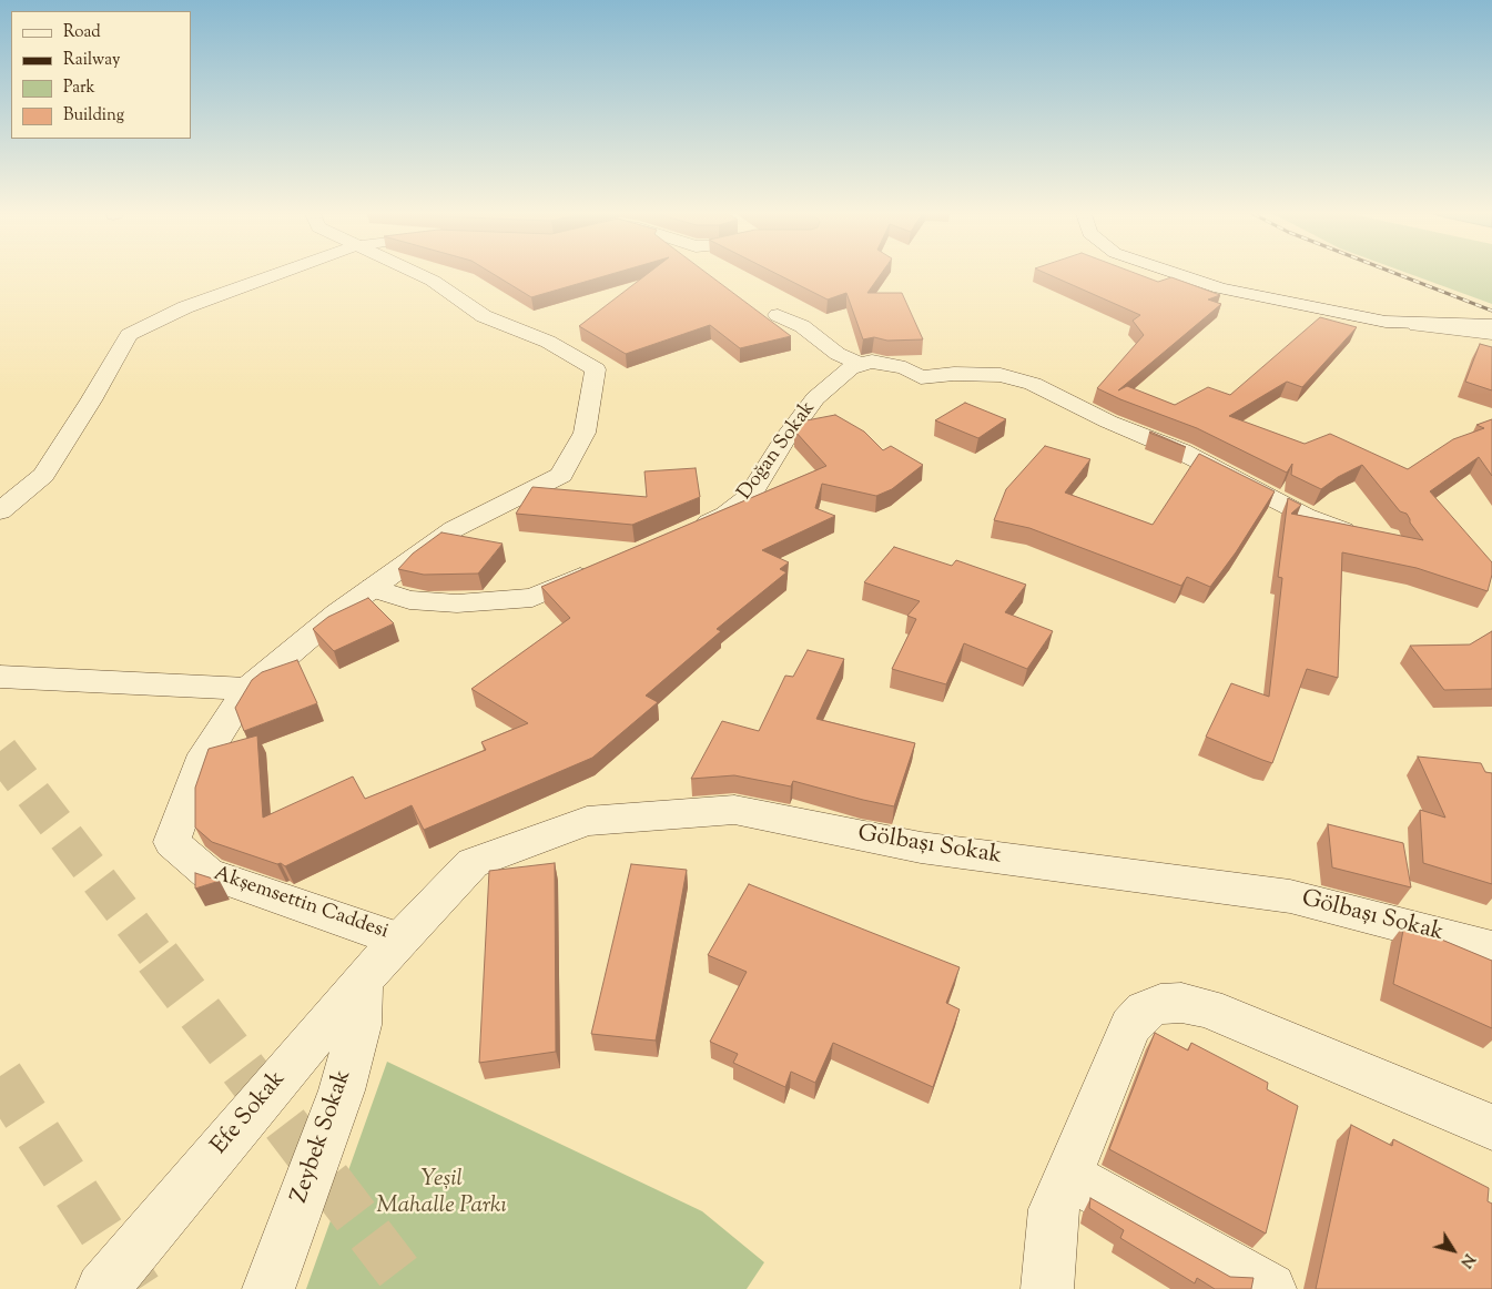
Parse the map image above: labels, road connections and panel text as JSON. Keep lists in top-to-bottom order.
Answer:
{
  "streets": {
    "street": [
      "Doğan Sokak",
      "Gölbaşı Sokak",
      "Akşemsettin Caddesi",
      "Efe Sokak",
      "Zeybek Sokak"
    ]
  },
  "crossings": [
    ["Gölbaşı Sokak", "Akşemsettin Caddesi"],
    ["Gölbaşı Sokak", "Efe Sokak"],
    ["Akşemsettin Caddesi", "Efe Sokak"],
    ["Efe Sokak", "Zeybek Sokak"]
  ],
  "parks": ["Yeşil Mahalle Parkı"],
  "legend": [
    "Road",
    "Railway",
    "Park",
    "Building"
  ],
  "north": "bottom right"
}
